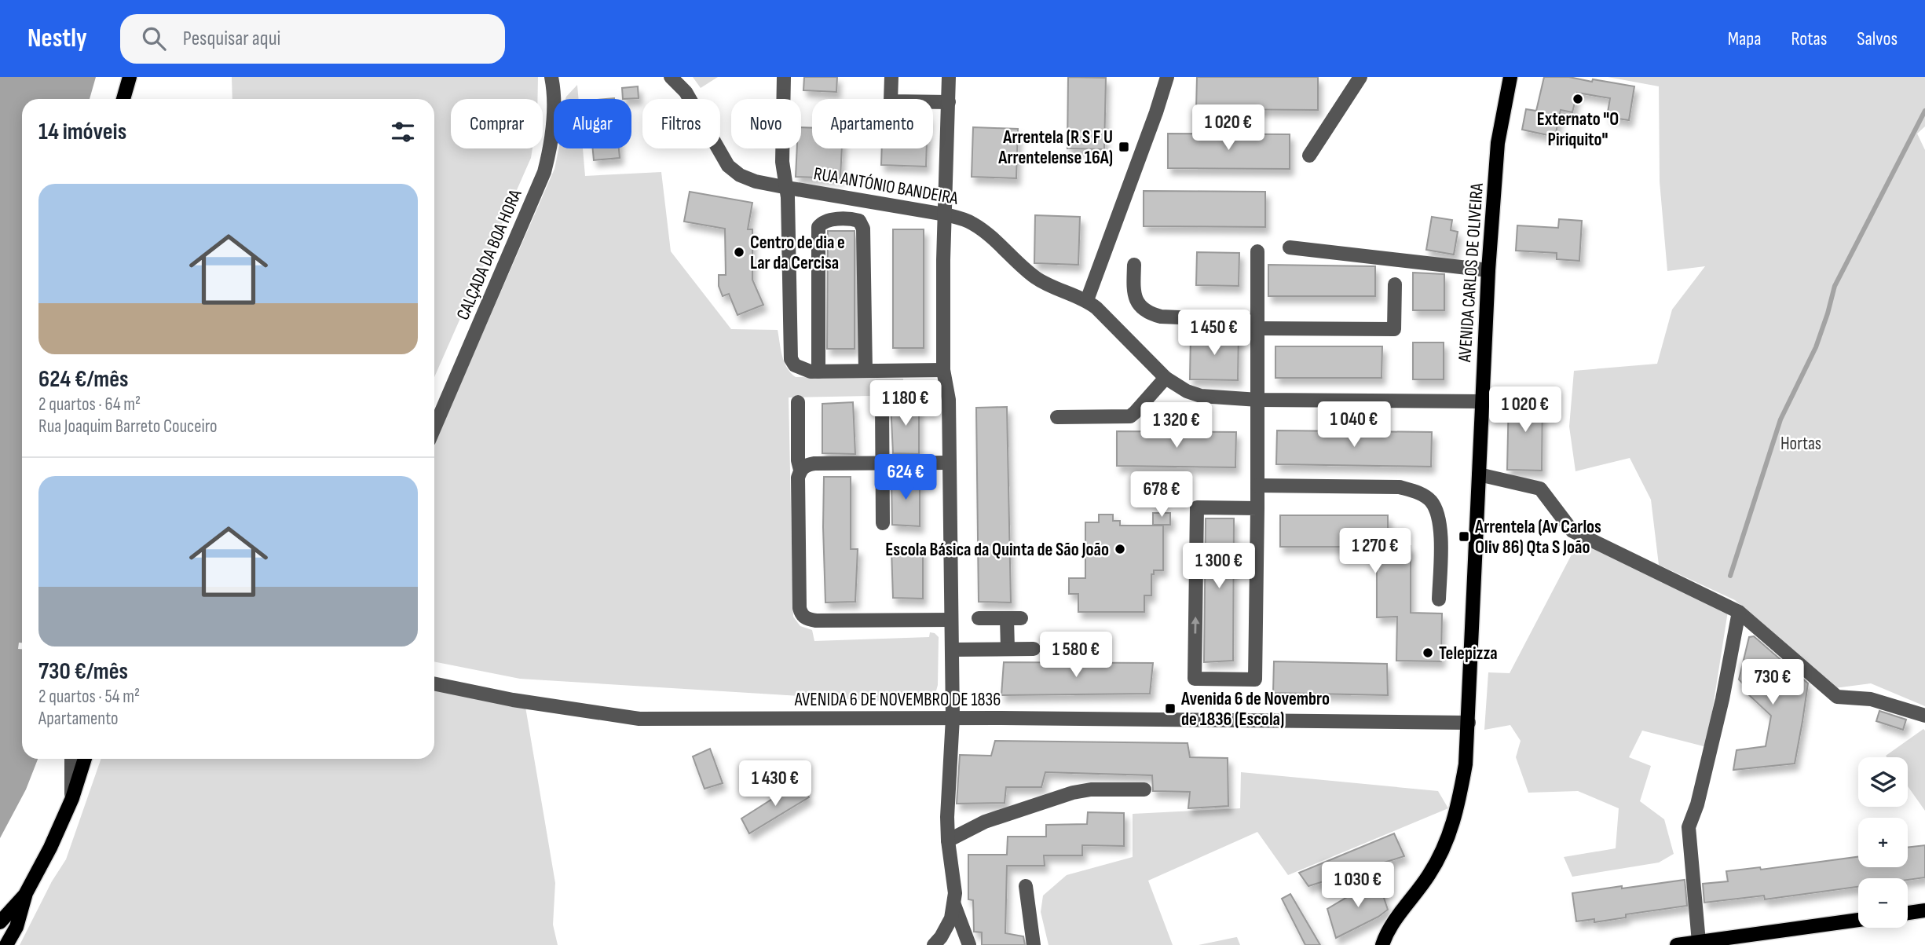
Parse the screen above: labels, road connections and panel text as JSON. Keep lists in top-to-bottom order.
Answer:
{
  "streets": {
    "main road": ["AVENIDA CARLOS DE OLIVEIRA"],
    "street": ["RUA ANTÓNIO BANDEIRA", "CALÇADA DA BOA HORA", "AVENIDA 6 DE NOVEMBRO DE 1836"]
  },
  "crossings": [
    ["RUA ANTÓNIO BANDEIRA", "AVENIDA CARLOS DE OLIVEIRA"],
    ["AVENIDA CARLOS DE OLIVEIRA", "AVENIDA 6 DE NOVEMBRO DE 1836"]
  ],
  "parks": ["Hortas"],
  "places": {
    "other": [
      "Externato \"O Piriquito\"",
      "Centro de dia e Lar da Cercisa",
      "Escola Básica da Quinta de São João",
      "Telepizza"
    ],
    "transit": ["Arrentela (R S F U Arrentelense 16A)", "Arrentela (Av Carlos Oliv 86) Qta S João", "Avenida 6 de Novembro de 1836 (Escola)"]
  },
  "page": {
    "header": "Nestly",
    "search": "Pesquisar aqui",
    "nav": ["Mapa", "Rotas", "Salvos"],
    "chip": [
      "Comprar",
      "Alugar",
      "Filtros",
      "Novo",
      "Apartamento"
    ],
    "heading": "14 imóveis",
    "price": [
      "1 020 €",
      "1 450 €",
      "1 180 €",
      "1 020 €",
      "1 040 €",
      "1 320 €",
      "624 €",
      "678 €",
      "1 270 €",
      "1 300 €",
      "1 580 €",
      "730 €",
      "1 430 €",
      "1 030 €"
    ],
    "list": [
      {
        "name": "624 €/mês",
        "note": "2 quartos · 64 m² · Rua Joaquim Barreto Couceiro"
      },
      {
        "name": "730 €/mês",
        "note": "2 quartos · 54 m² · Apartamento"
      }
    ],
    "map_buttons": ["+", "−"]
  }
}
